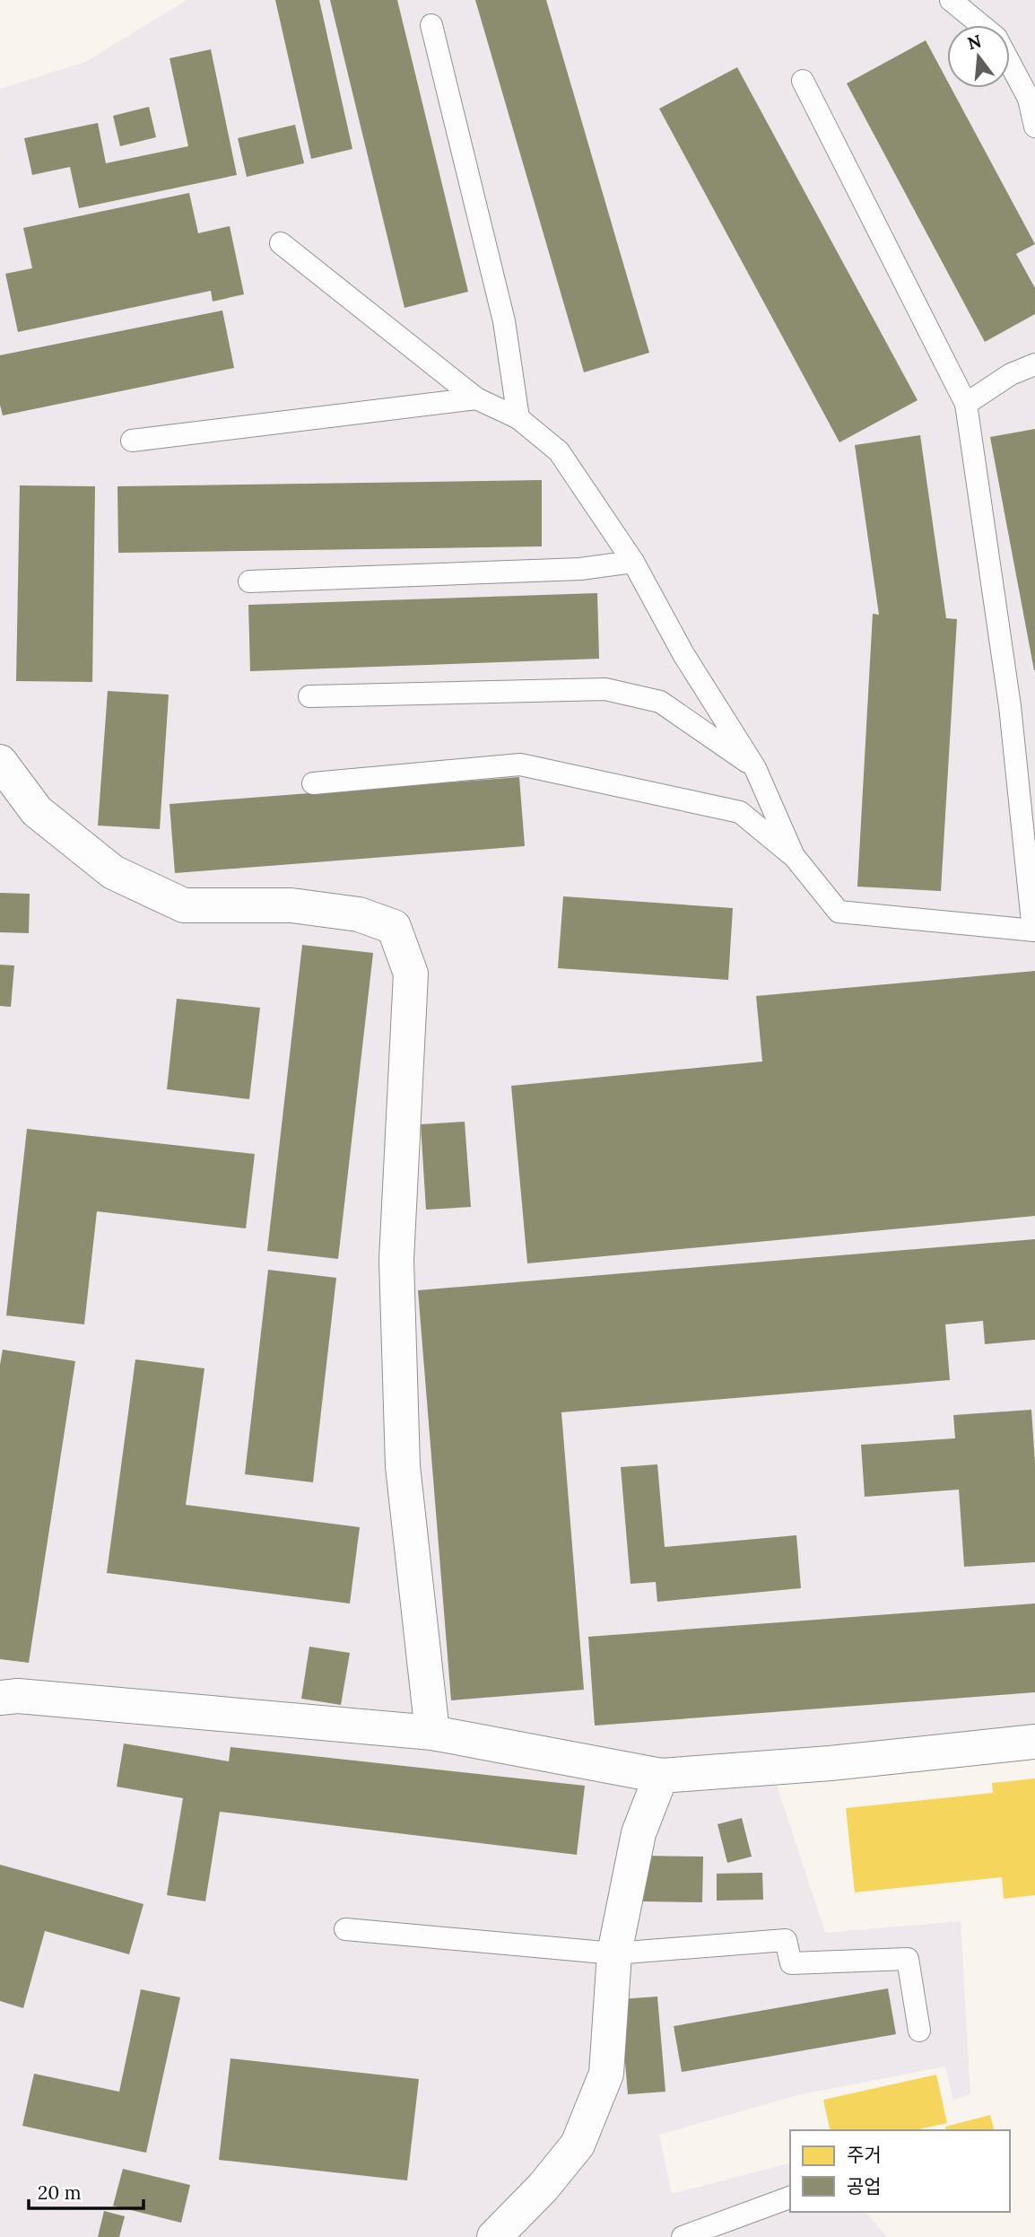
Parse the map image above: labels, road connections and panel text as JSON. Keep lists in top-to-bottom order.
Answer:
{
  "legend": ["주거", "공업"],
  "scale_bar": "20 m",
  "north": "top"
}
